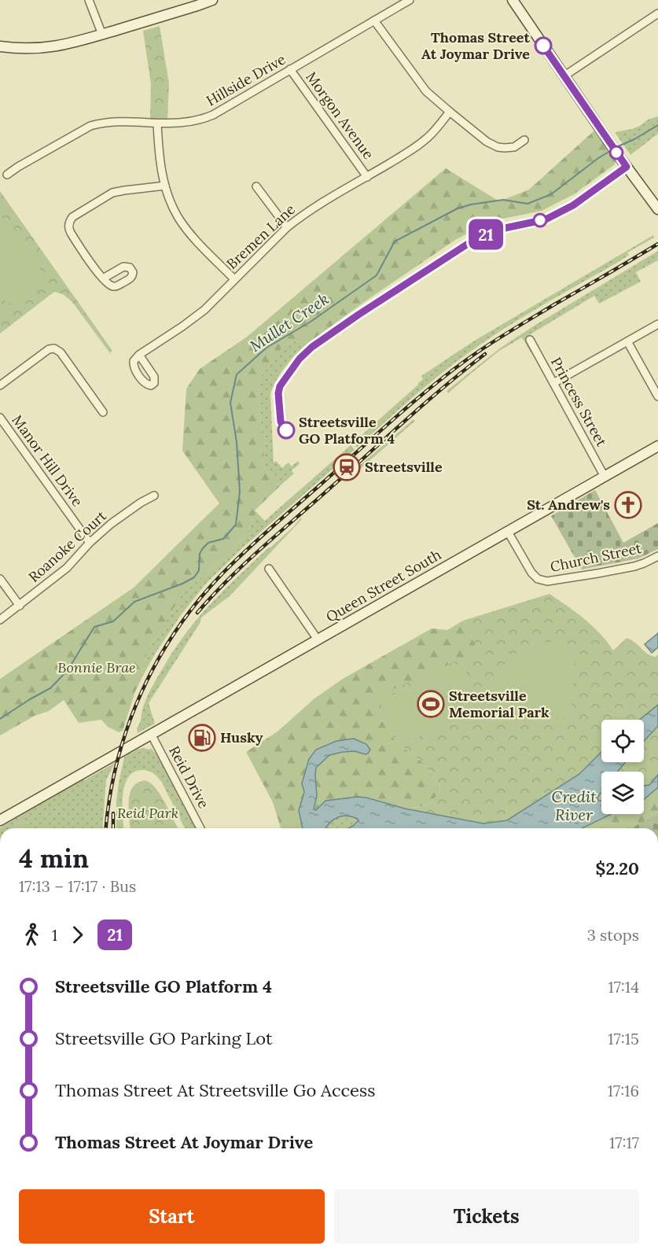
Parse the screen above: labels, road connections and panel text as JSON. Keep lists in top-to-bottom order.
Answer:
{
  "streets": {
    "main road": ["Queen Street South"],
    "street": [
      "Hillside Drive",
      "Morgon Avenue",
      "Bremen Lane",
      "Princess Street",
      "Manor Hill Drive",
      "Roanoke Court",
      "Church Street",
      "Reid Drive"
    ]
  },
  "crossings": [
    ["Hillside Drive", "Morgon Avenue"],
    ["Morgon Avenue", "Bremen Lane"],
    ["Princess Street", "Queen Street South"],
    ["Manor Hill Drive", "Roanoke Court"],
    ["Church Street", "Queen Street South"],
    ["Queen Street South", "Reid Drive"]
  ],
  "water": ["Mullet Creek", "Credit River"],
  "parks": ["Bonnie Brae", "Reid Park"],
  "places": {
    "other": ["Thomas Street At Joymar Drive", "Streetsville GO Platform 4"],
    "station": ["Streetsville"],
    "church": ["St. Andrew's"],
    "sports": ["Streetsville Memorial Park"],
    "fuel station": ["Husky"]
  },
  "lines": ["bus line 21"],
  "page": {
    "on_map": "21",
    "heading": ["4 min", "17:13 – 17:17 · Bus", "$2.20"],
    "legs": ["1", "21", "3 stops"],
    "list": [
      {
        "name": "Streetsville GO Platform 4",
        "value": "17:14"
      },
      {
        "name": "Streetsville GO Parking Lot",
        "value": "17:15"
      },
      {
        "name": "Thomas Street At Streetsville Go Access",
        "value": "17:16"
      },
      {
        "name": "Thomas Street At Joymar Drive",
        "value": "17:17"
      }
    ],
    "buttons": ["Start", "Tickets"]
  }
}
